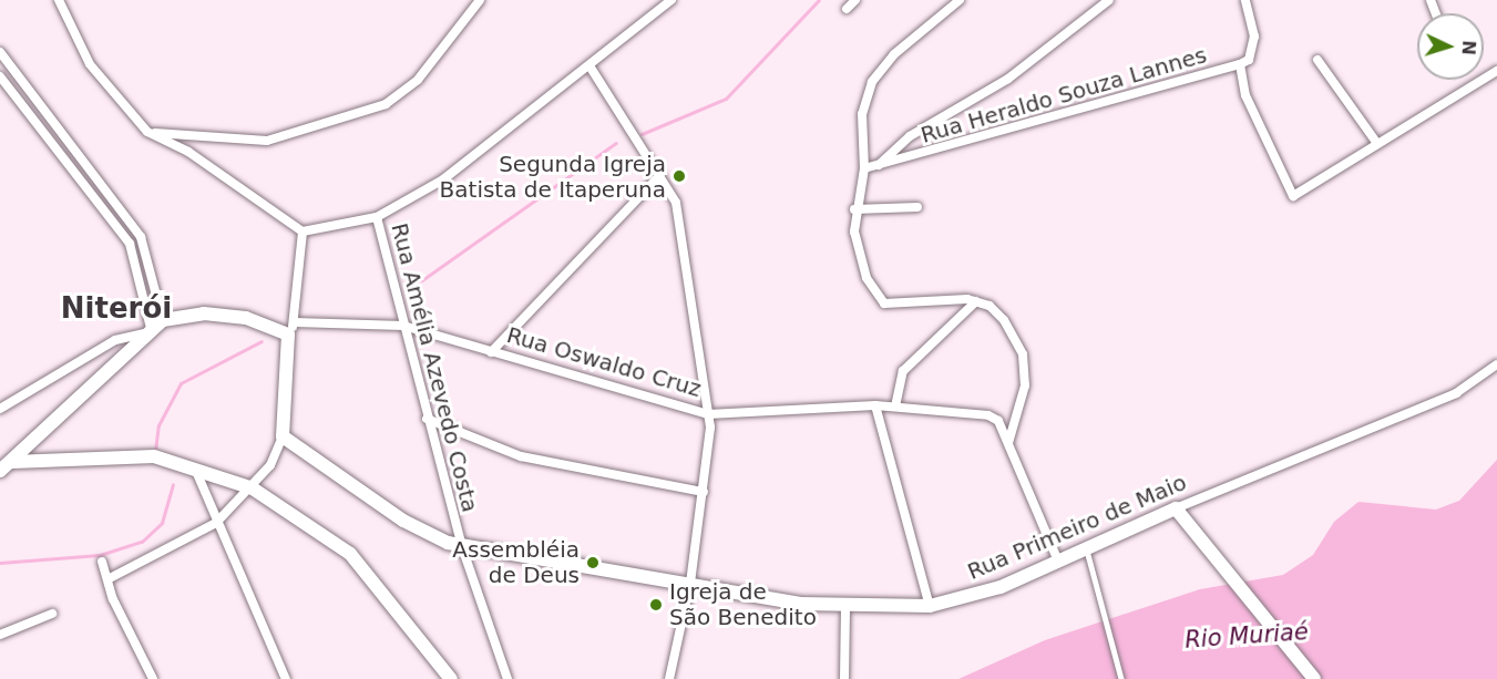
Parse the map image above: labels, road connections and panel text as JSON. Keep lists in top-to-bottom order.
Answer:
{
  "streets": {
    "main road": ["Rua Oswaldo Cruz", "Rua Primeiro de Maio"],
    "street": ["Rua Heraldo Souza Lannes", "Rua Amélia Azevedo Costa"]
  },
  "crossings": [
    ["Rua Oswaldo Cruz", "Rua Amélia Azevedo Costa"],
    ["Rua Oswaldo Cruz", "Rua Primeiro de Maio"],
    ["Rua Amélia Azevedo Costa", "Rua Primeiro de Maio"]
  ],
  "districts": ["Niterói"],
  "water": ["Rio Muriaé"],
  "places": ["Segunda Igreja Batista de Itaperuna", "Assembléia de Deus", "Igreja de São Benedito"],
  "north": "right"
}
